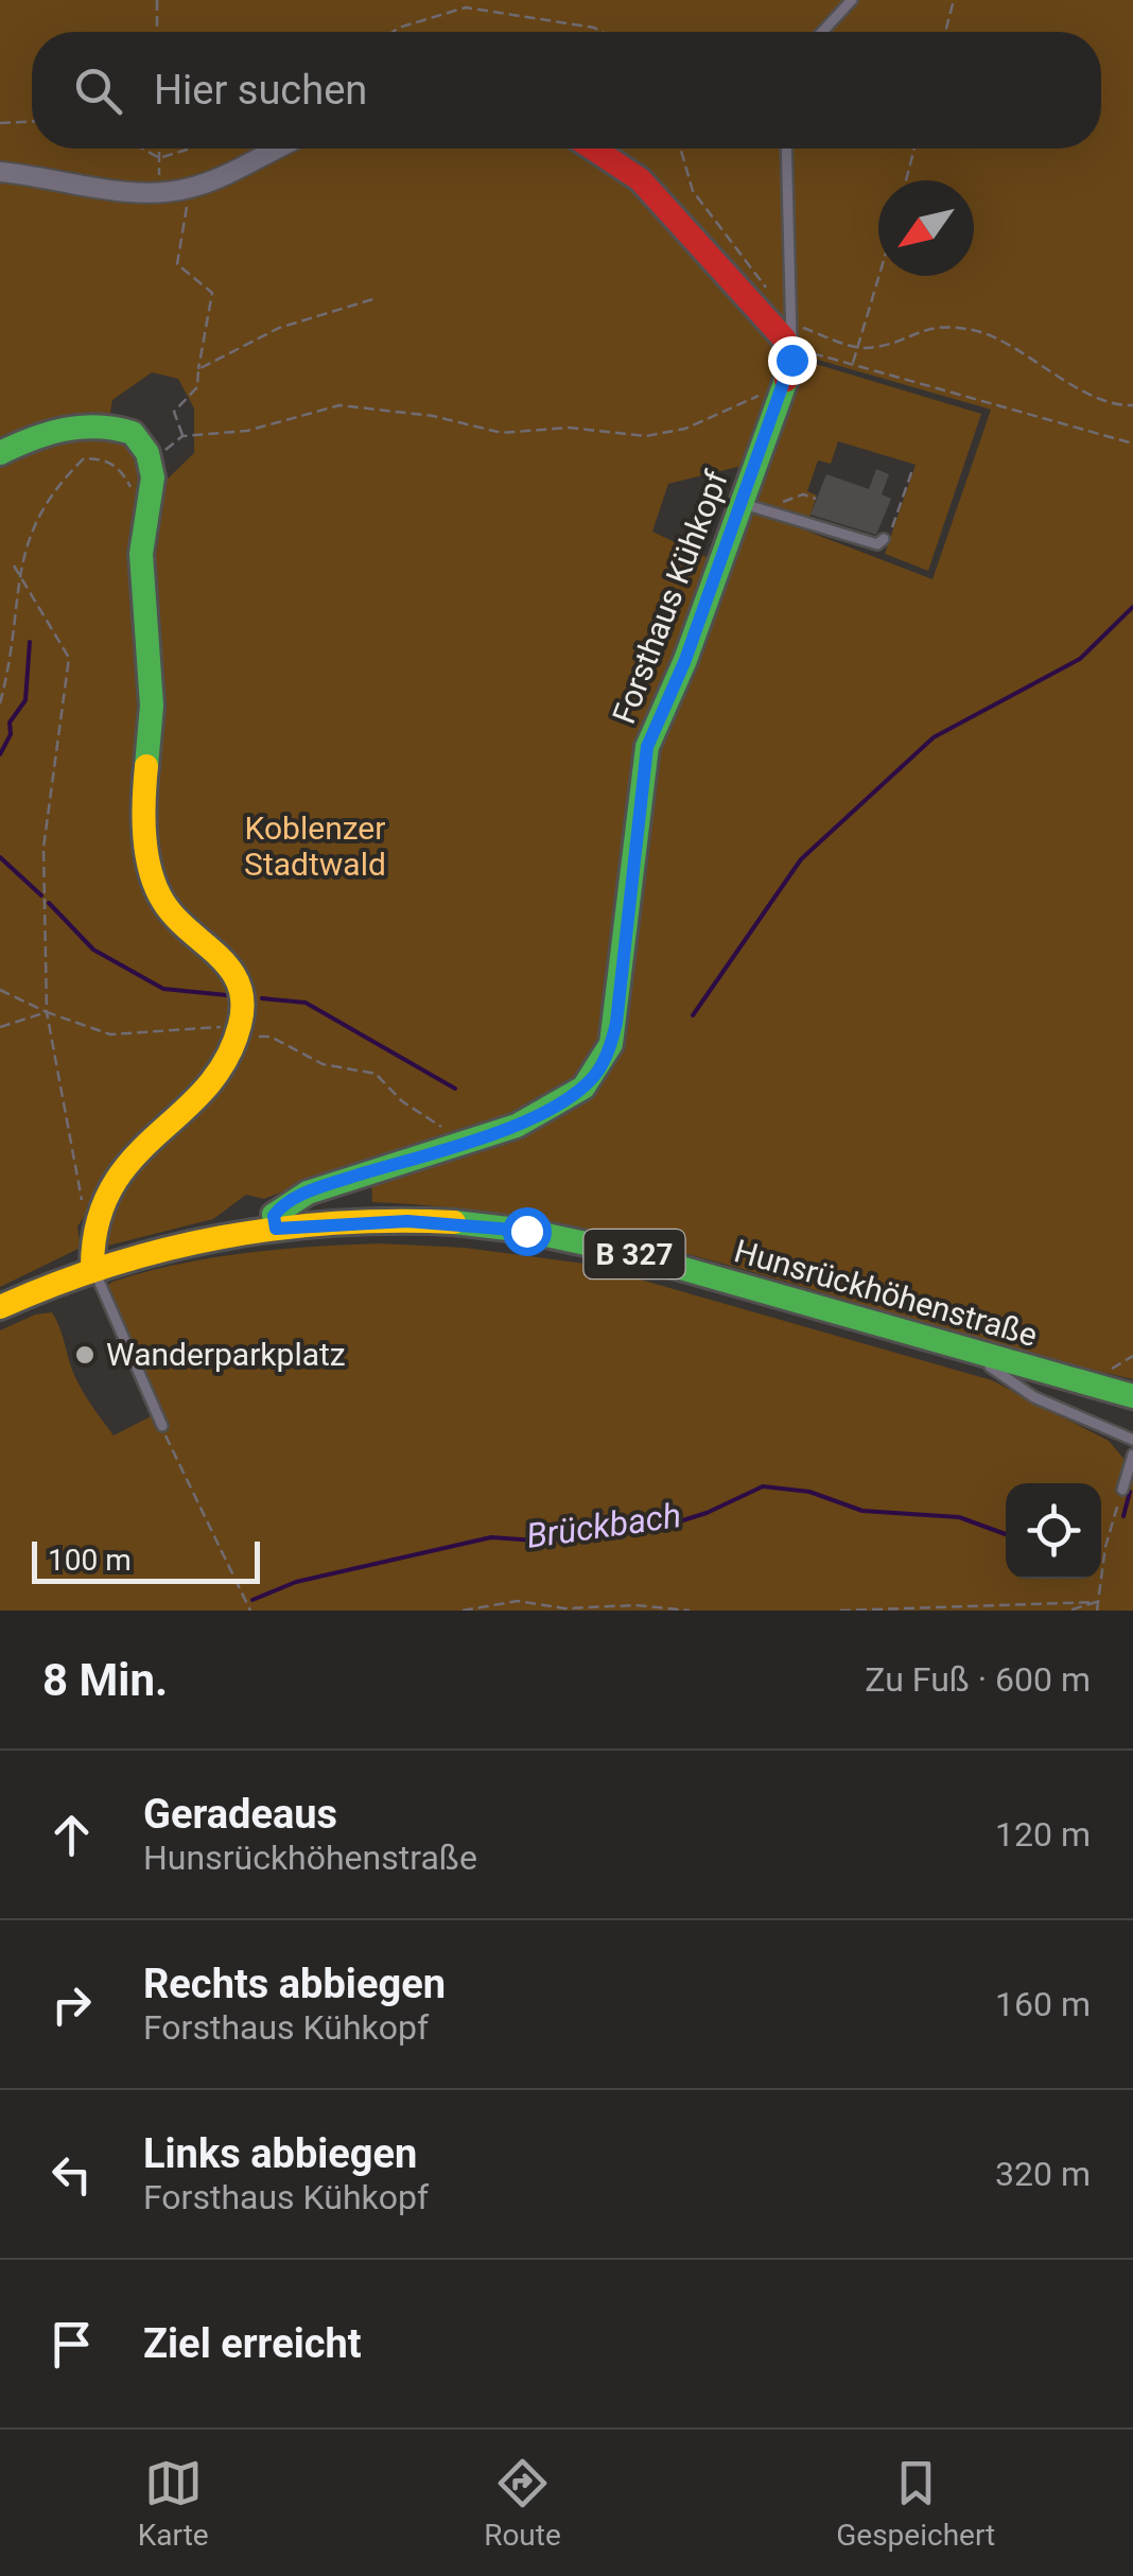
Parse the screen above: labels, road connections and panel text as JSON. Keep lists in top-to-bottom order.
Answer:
{
  "streets": {
    "street": ["Forsthaus Kühkopf", "B 327", "Hunsrückhöhenstraße"]
  },
  "crossings": [
    ["Forsthaus Kühkopf", "Hunsrückhöhenstraße"]
  ],
  "water": ["Brückbach"],
  "parks": ["Koblenzer Stadtwald"],
  "places": ["Wanderparkplatz"],
  "scale_bar": "100 m",
  "north": "bottom left",
  "page": {
    "search": "Hier suchen",
    "scale": "100 m",
    "heading": ["8 Min.", "Zu Fuß · 600 m"],
    "list": [
      ["Geradeaus", "Hunsrückhöhenstraße", "120 m"],
      ["Rechts abbiegen", "Forsthaus Kühkopf", "160 m"],
      ["Links abbiegen", "Forsthaus Kühkopf", "320 m"],
      "Ziel erreicht"
    ],
    "nav": ["Karte", "Route", "Gespeichert"]
  }
}
